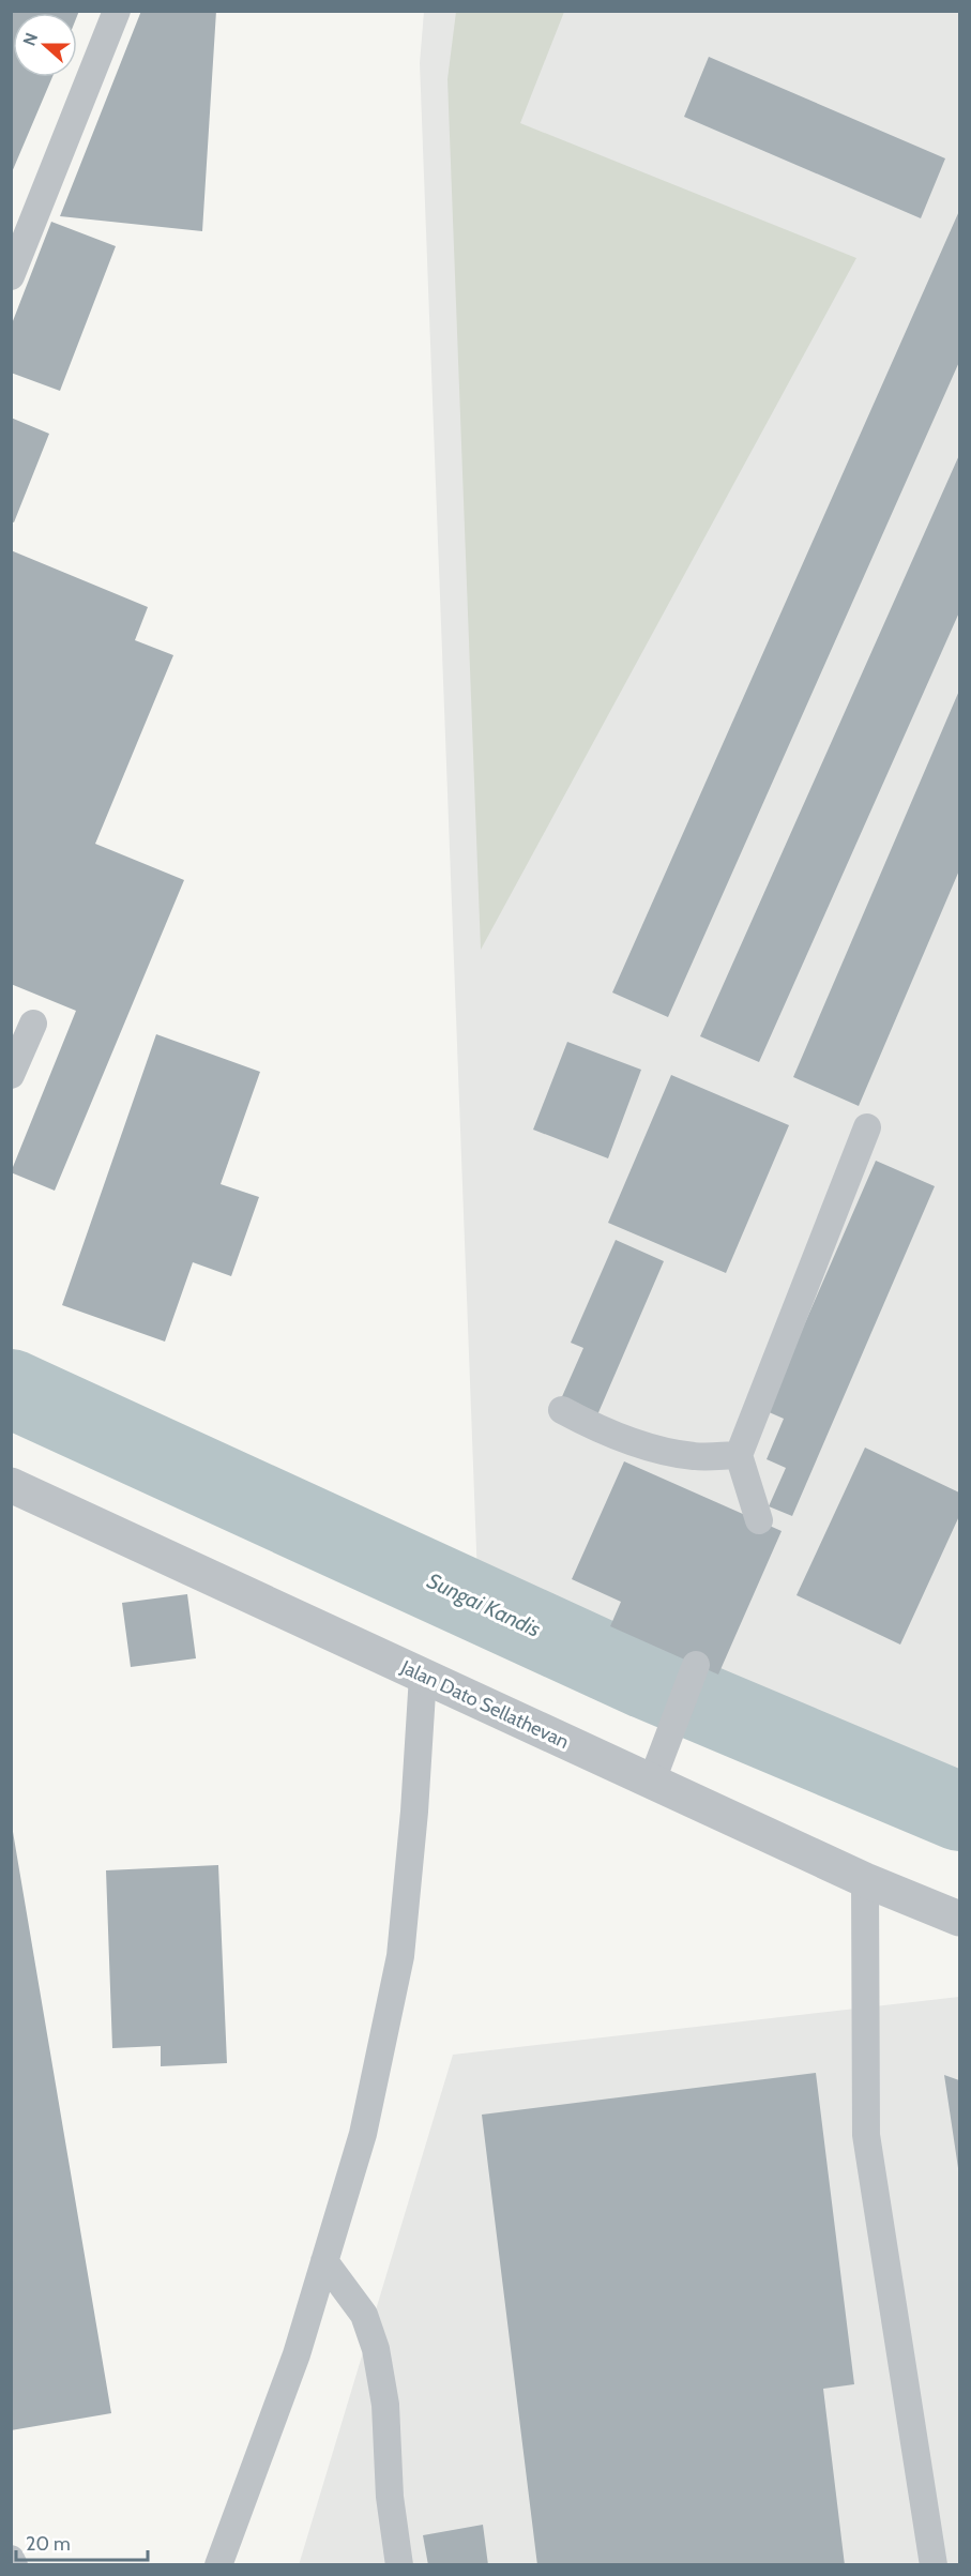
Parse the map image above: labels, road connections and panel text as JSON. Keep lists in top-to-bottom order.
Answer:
{
  "streets": {
    "street": ["Jalan Dato Sellathevan"]
  },
  "water": ["Sungai Kandis"],
  "scale_bar": "20 m",
  "north": "left"
}
